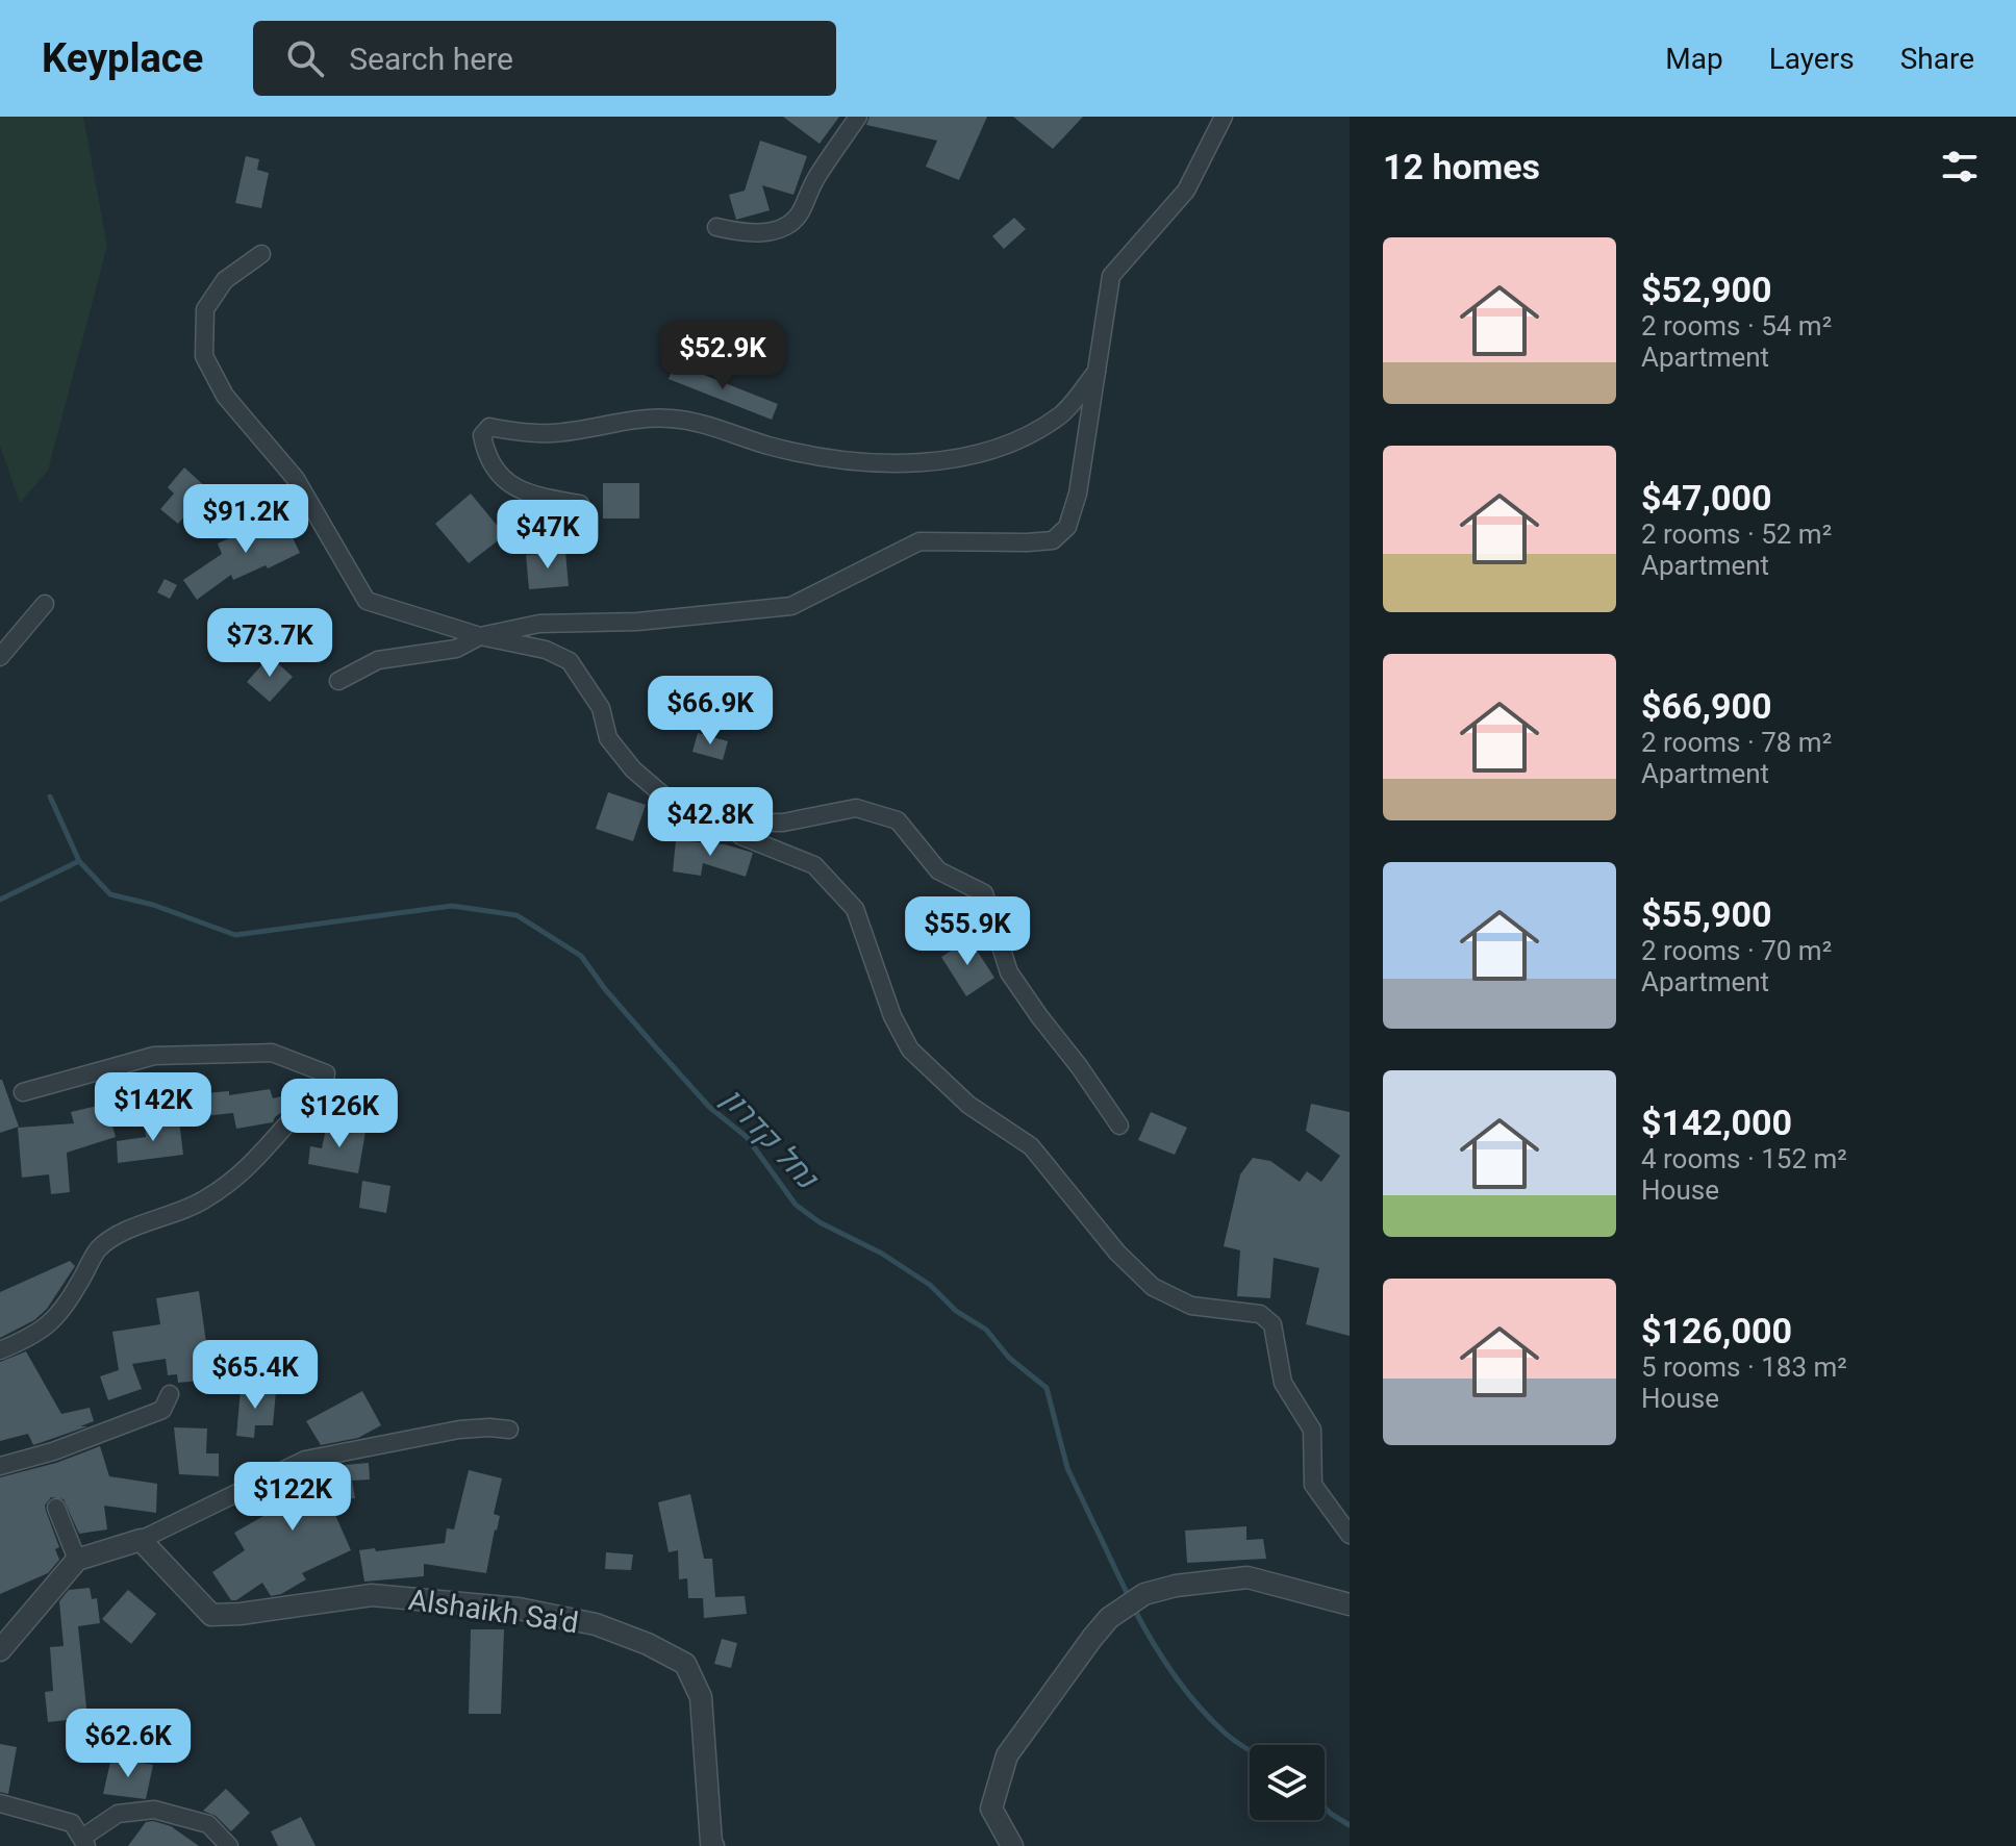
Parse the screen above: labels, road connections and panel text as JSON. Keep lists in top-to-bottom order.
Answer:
{
  "streets": {
    "street": ["Alshaikh Sa'd"]
  },
  "water": ["נחל קדרון"],
  "page": {
    "header": "Keyplace",
    "search": "Search here",
    "nav": ["Map", "Layers", "Share"],
    "heading": "12 homes",
    "list": [
      {
        "name": "$52,900",
        "note": "2 rooms · 54 m² · Apartment"
      },
      {
        "name": "$47,000",
        "note": "2 rooms · 52 m² · Apartment"
      },
      {
        "name": "$66,900",
        "note": "2 rooms · 78 m² · Apartment"
      },
      {
        "name": "$55,900",
        "note": "2 rooms · 70 m² · Apartment"
      },
      {
        "name": "$142,000",
        "note": "4 rooms · 152 m² · House"
      },
      {
        "name": "$126,000",
        "note": "5 rooms · 183 m² · House"
      }
    ],
    "price": [
      "$52.9K",
      "$91.2K",
      "$47K",
      "$73.7K",
      "$66.9K",
      "$42.8K",
      "$55.9K",
      "$142K",
      "$126K",
      "$65.4K",
      "$122K",
      "$62.6K"
    ]
  }
}
